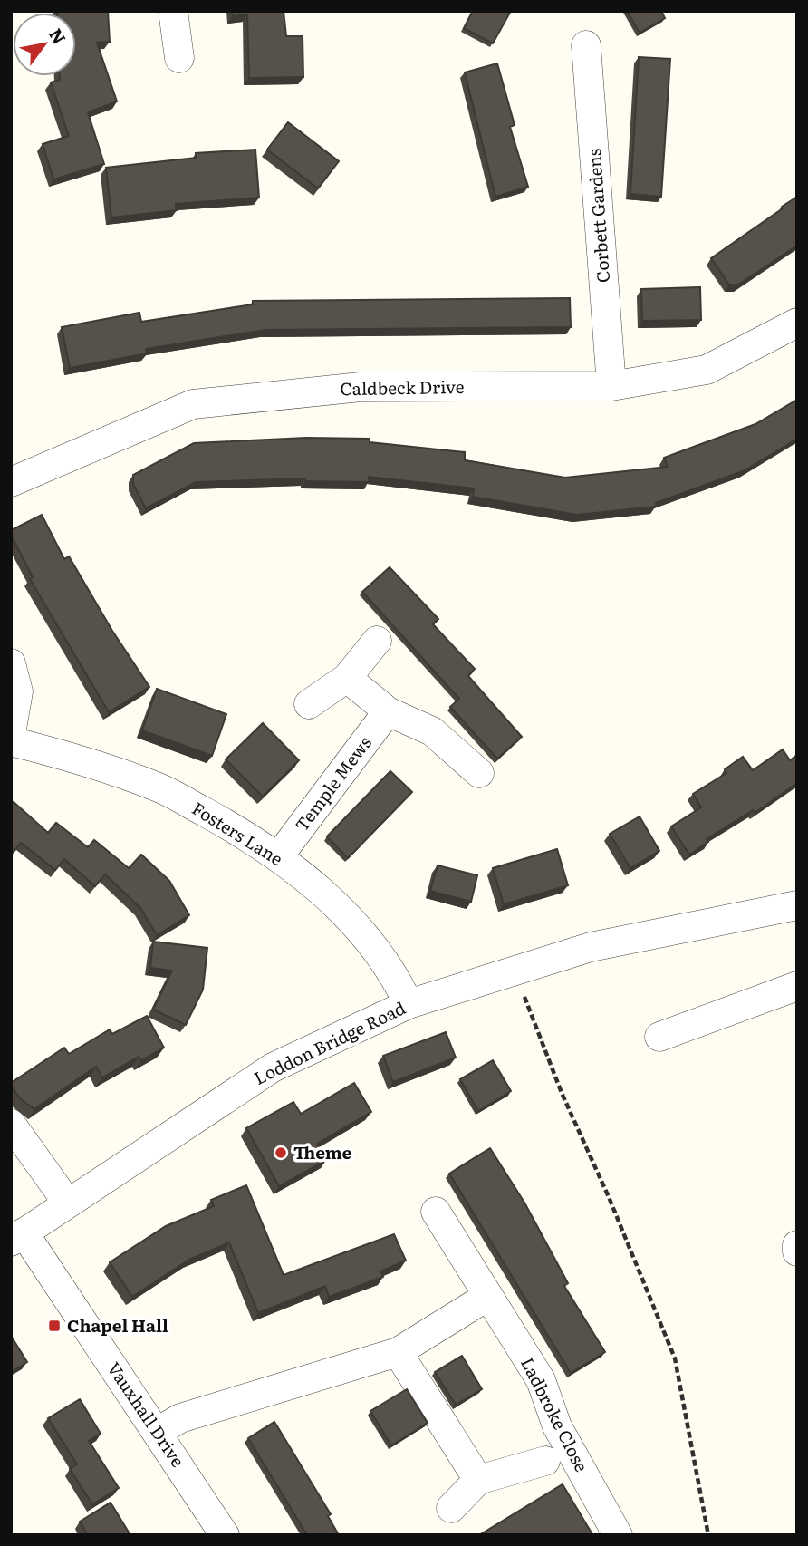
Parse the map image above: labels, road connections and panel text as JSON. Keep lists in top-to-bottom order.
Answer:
{
  "streets": {
    "street": [
      "Corbett Gardens",
      "Caldbeck Drive",
      "Temple Mews",
      "Fosters Lane",
      "Loddon Bridge Road",
      "Vauxhall Drive",
      "Ladbroke Close"
    ]
  },
  "crossings": [
    ["Corbett Gardens", "Caldbeck Drive"],
    ["Temple Mews", "Fosters Lane"],
    ["Fosters Lane", "Loddon Bridge Road"],
    ["Loddon Bridge Road", "Vauxhall Drive"]
  ],
  "places": {
    "other": ["Theme"],
    "transit": ["Chapel Hall"]
  },
  "north": "top right"
}
